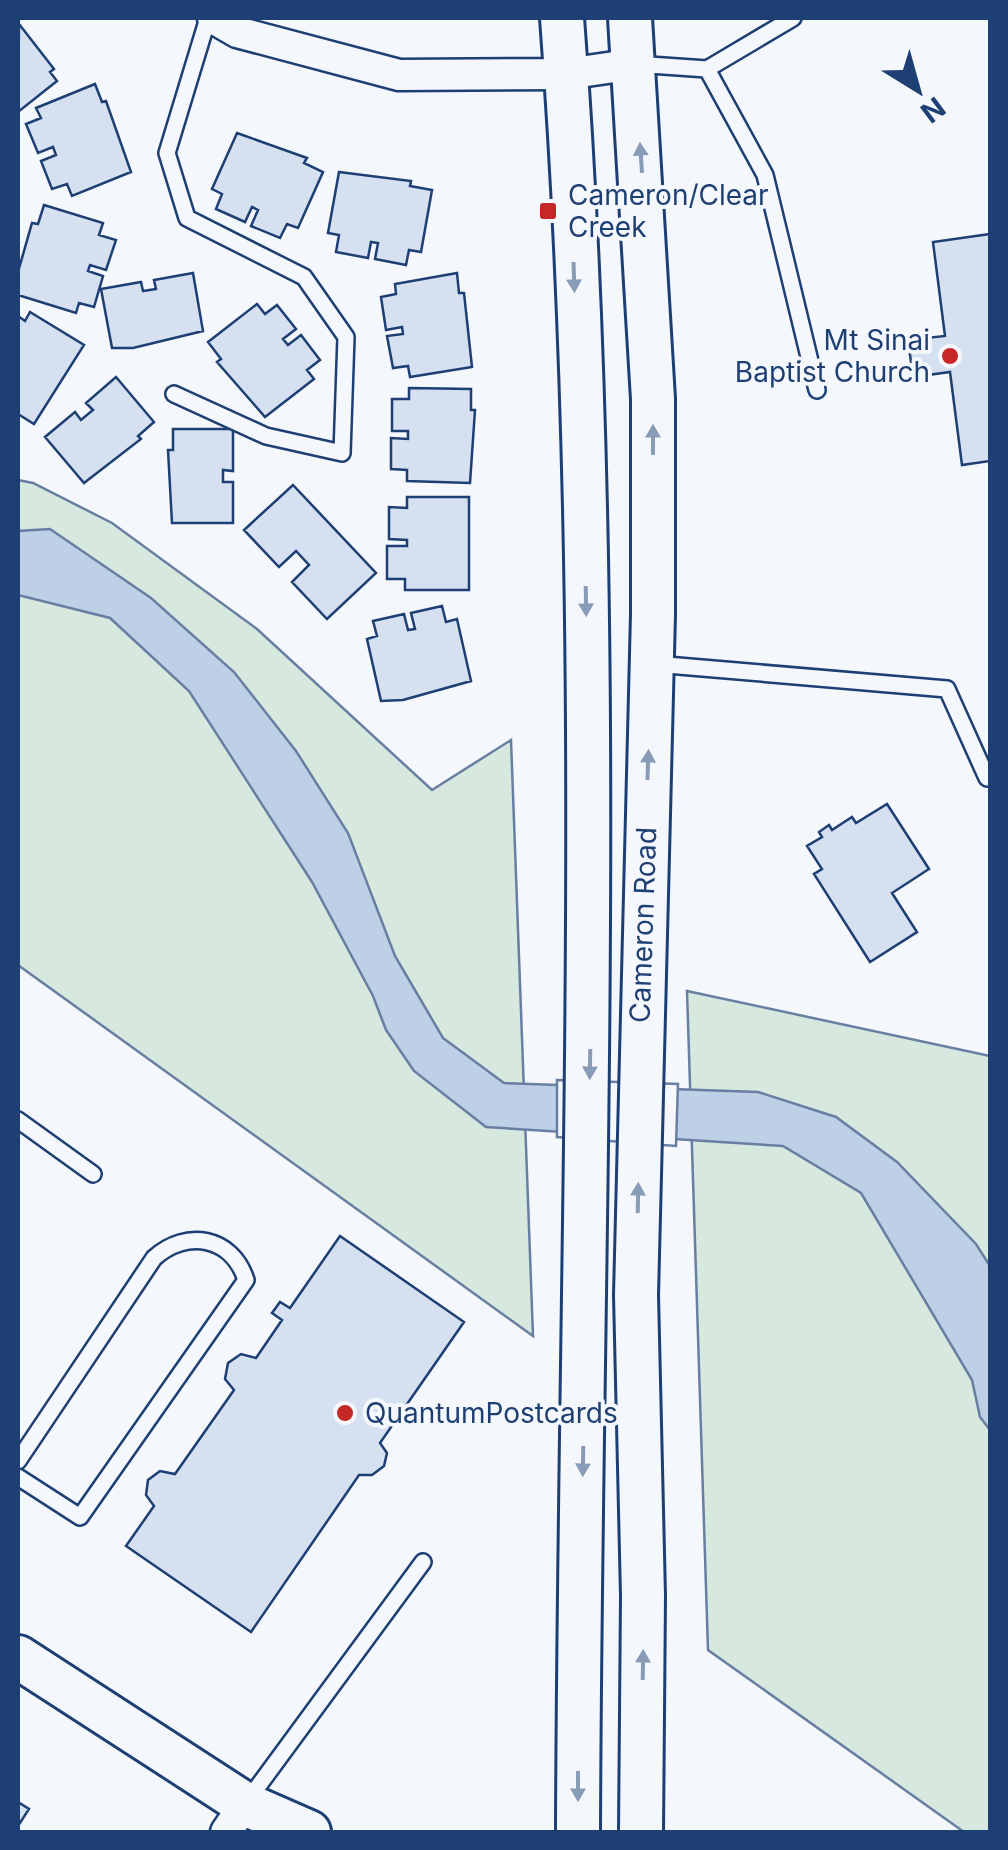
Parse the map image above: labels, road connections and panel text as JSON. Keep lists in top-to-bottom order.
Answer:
{
  "streets": {
    "main road": ["Cameron Road"]
  },
  "places": {
    "transit": ["Cameron/Clear Creek"],
    "other": ["Mt Sinai Baptist Church", "QuantumPostcards"]
  },
  "north": "bottom right"
}
